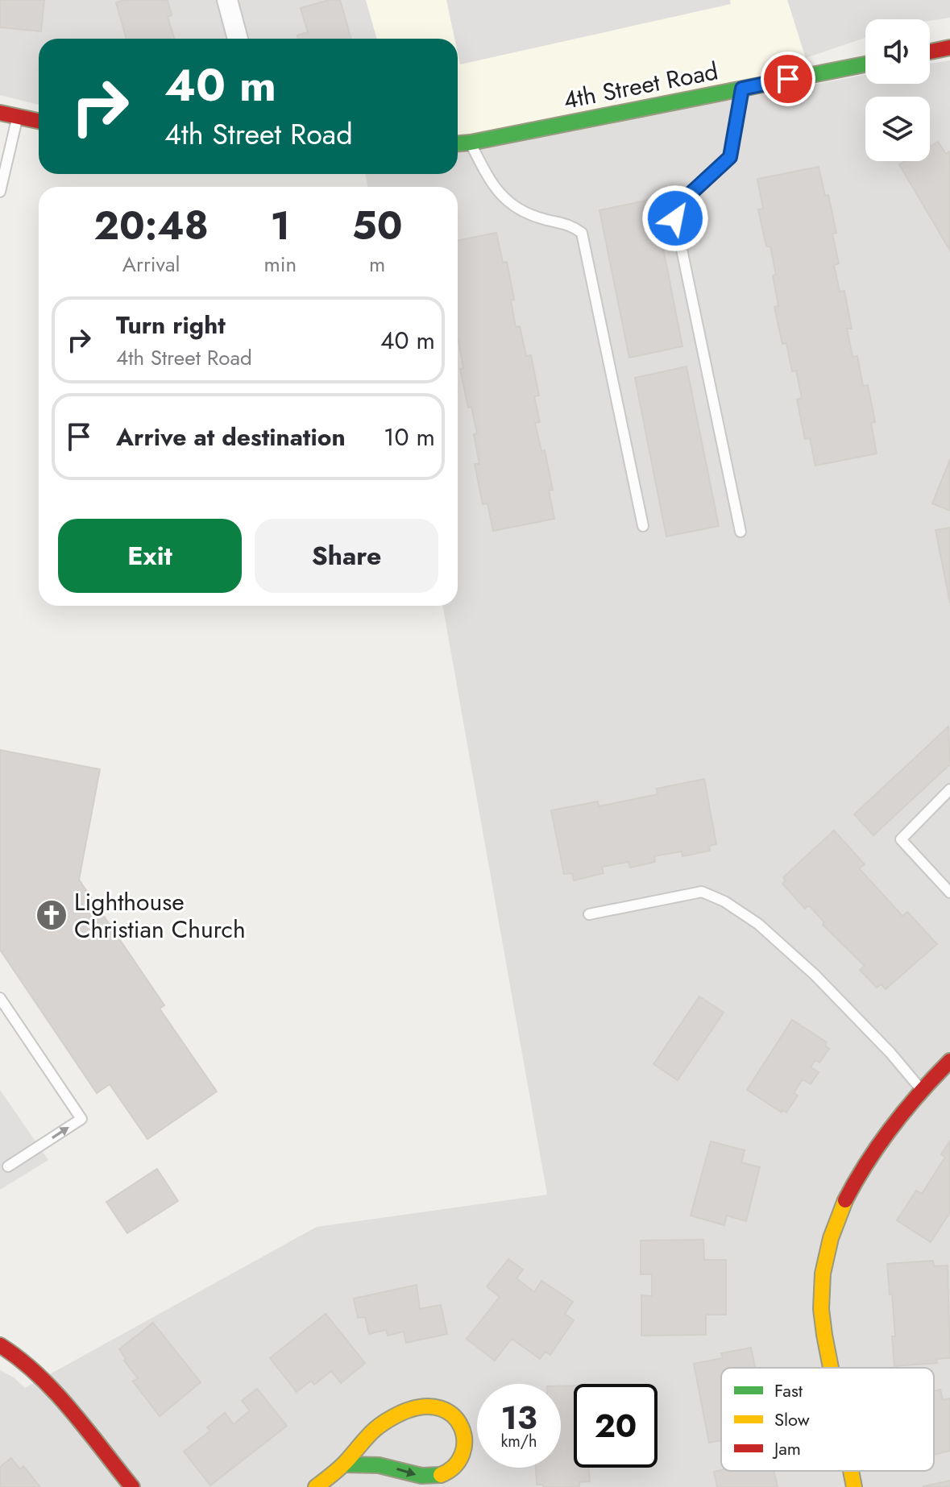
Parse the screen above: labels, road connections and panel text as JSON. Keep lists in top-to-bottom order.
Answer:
{
  "streets": {
    "street": ["4th Street Road"]
  },
  "places": {
    "church": ["Lighthouse Christian Church"]
  },
  "legend": ["Fast", "Slow", "Jam"],
  "page": {
    "turn": ["40 m", "4th Street Road"],
    "eta": [
      "20:48",
      "Arrival",
      "1",
      "min",
      "50",
      "m"
    ],
    "list": [
      {
        "name": "Turn right",
        "note": "4th Street Road",
        "value": "40 m"
      },
      {
        "name": "Arrive at destination",
        "value": "10 m"
      }
    ],
    "buttons": ["Exit", "Share"],
    "speed": "13 km/h",
    "limit": "20"
  }
}
